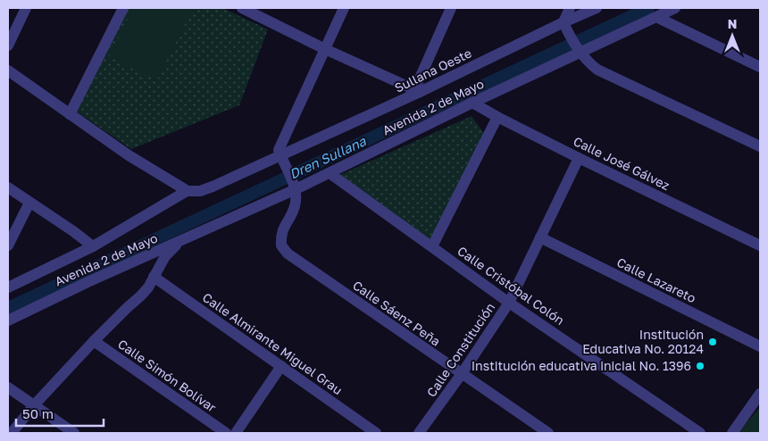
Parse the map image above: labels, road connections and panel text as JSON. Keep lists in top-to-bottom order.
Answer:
{
  "streets": {
    "street": [
      "Sullana Oeste",
      "Avenida 2 de Mayo",
      "Calle José Gálvez",
      "Calle Lazareto",
      "Calle Cristóbal Colón",
      "Calle Sáenz Peña",
      "Calle Almirante Miguel Grau",
      "Calle Constitución",
      "Calle Simón Bolívar"
    ]
  },
  "crossings": [
    ["Avenida 2 de Mayo", "Calle José Gálvez"],
    ["Avenida 2 de Mayo", "Calle Cristóbal Colón"],
    ["Avenida 2 de Mayo", "Calle Sáenz Peña"],
    ["Calle José Gálvez", "Calle Constitución"],
    ["Calle Lazareto", "Calle Constitución"],
    ["Calle Cristóbal Colón", "Calle Constitución"],
    ["Calle Sáenz Peña", "Calle Constitución"]
  ],
  "water": ["Dren Sullana"],
  "places": ["Institución Educativa No. 20124", "Institución educativa inicial No. 1396"],
  "scale_bar": "50 m",
  "north": "top"
}
